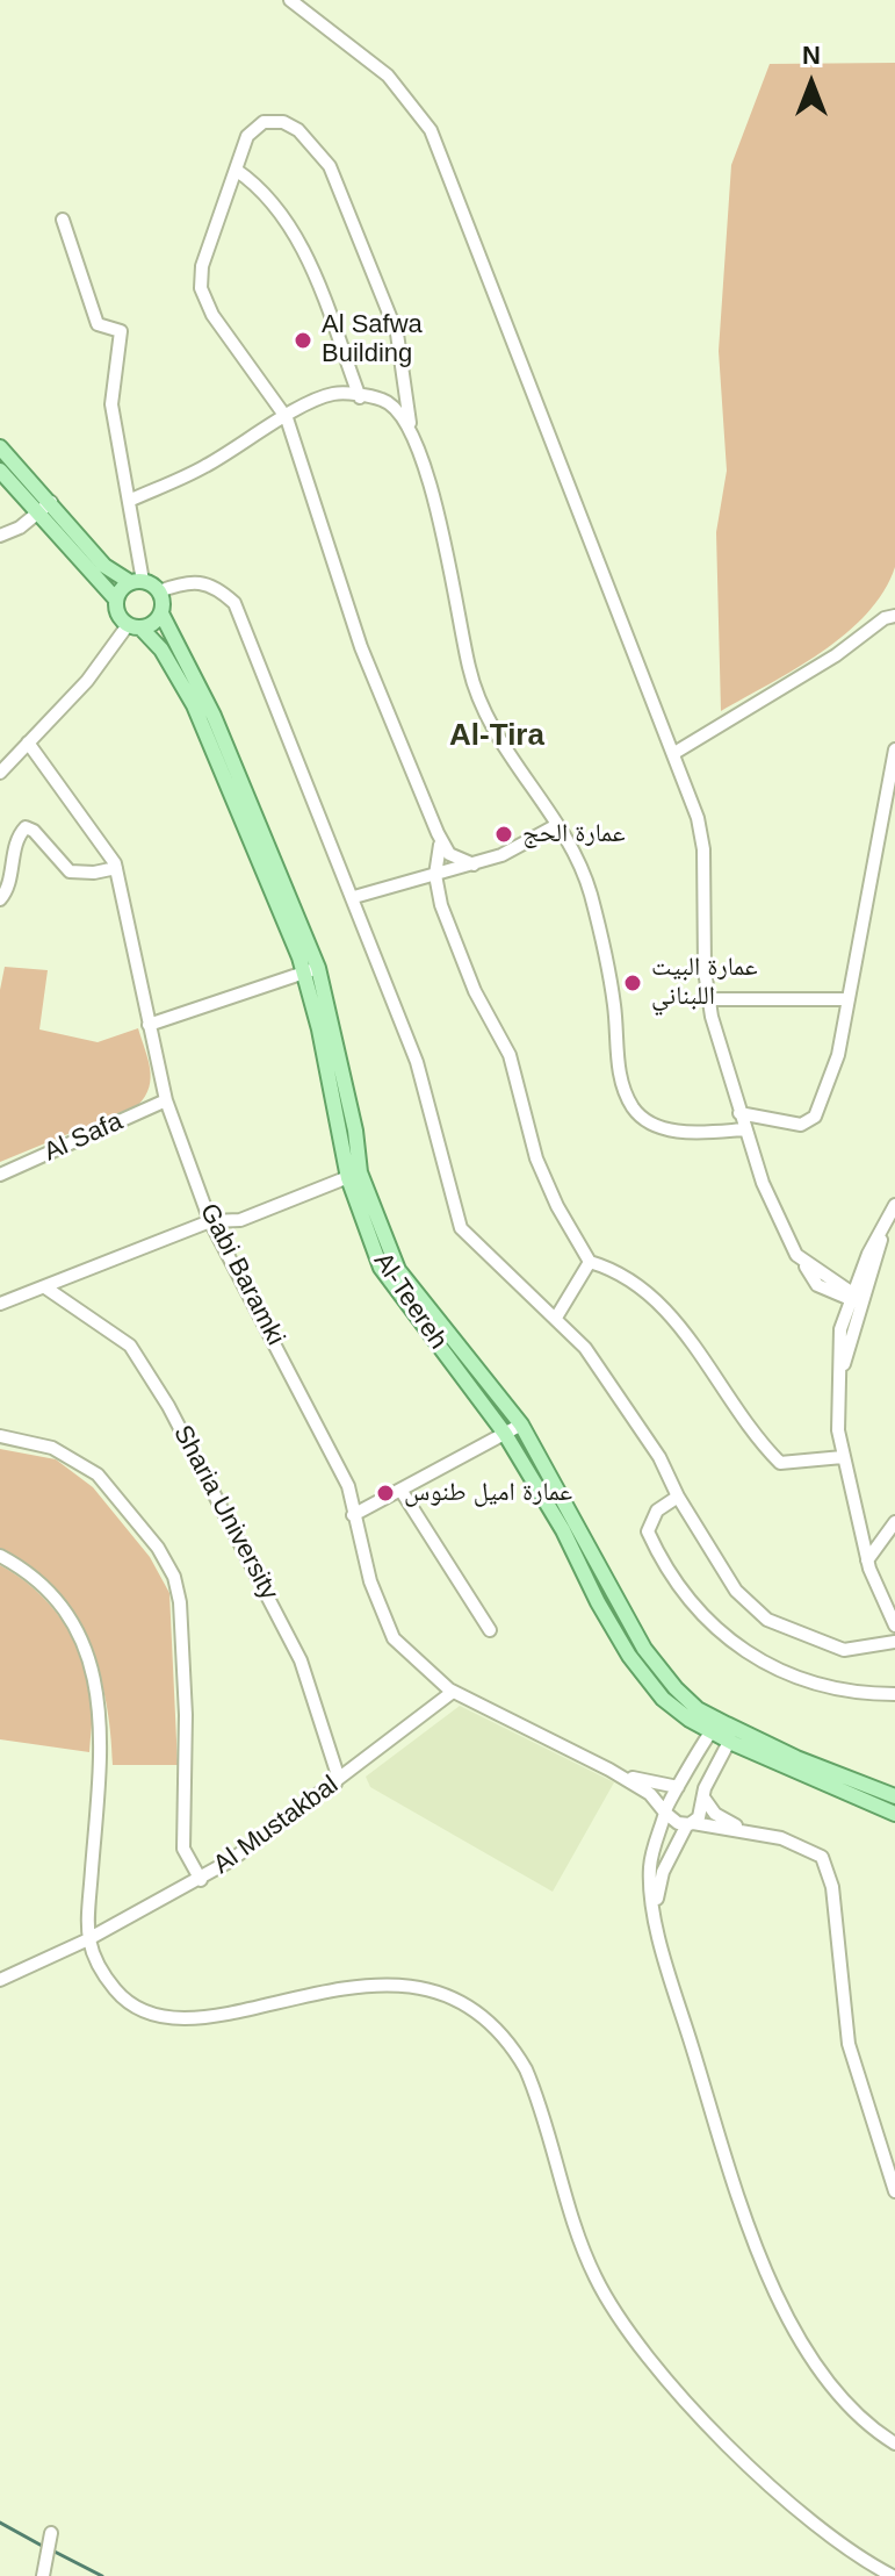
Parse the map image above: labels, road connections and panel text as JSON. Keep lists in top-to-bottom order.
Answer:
{
  "streets": {
    "main road": ["Al-Teereh"],
    "street": [
      "Al Safa",
      "Gabi Baramki",
      "Sharia University",
      "Al Mustakbal"
    ]
  },
  "crossings": [
    ["Al Safa", "Gabi Baramki"],
    ["Gabi Baramki", "Al Mustakbal"],
    ["Sharia University", "Al Mustakbal"]
  ],
  "districts": ["Al-Tira"],
  "places": [
    "Al Safwa Building",
    "عمارة الحج",
    "عمارة البيت اللبناني",
    "عمارة اميل طنوس"
  ],
  "north": "top"
}
